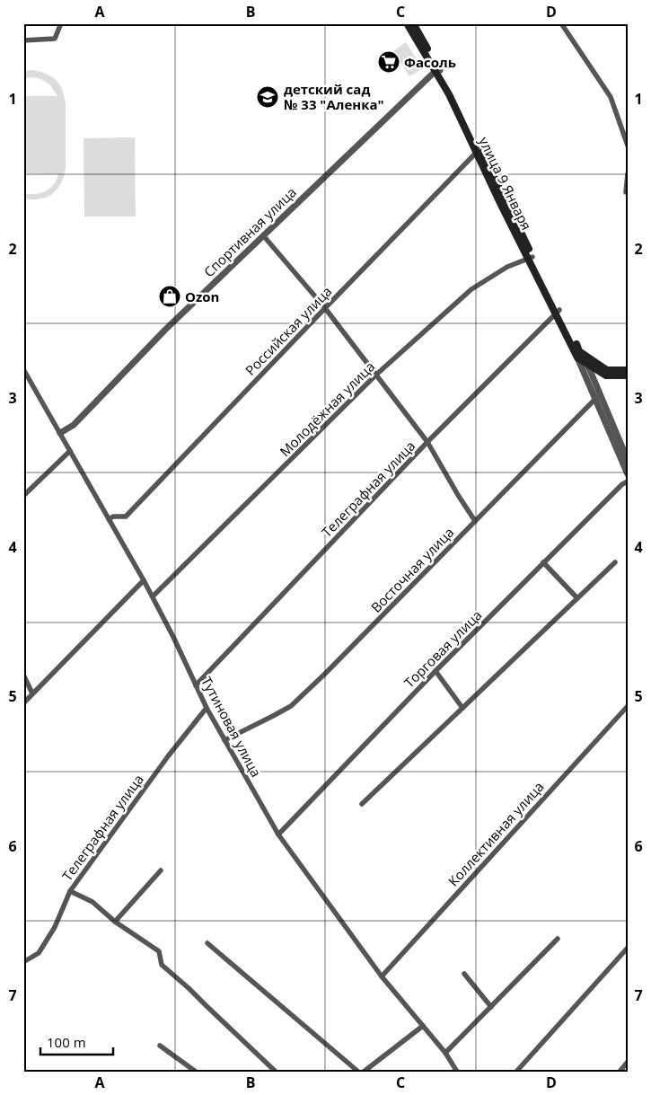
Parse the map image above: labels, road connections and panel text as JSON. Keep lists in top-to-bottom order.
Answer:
{
  "streets": {
    "main road": ["улица 9 Января"],
    "street": [
      "Спортивная улица",
      "Российская улица",
      "Молодёжная улица",
      "Телеграфная улица",
      "Восточная улица",
      "Торговая улица",
      "Тутиновая улица",
      "Коллективная улица"
    ]
  },
  "crossings": [
    ["улица 9 Января", "Спортивная улица"],
    ["улица 9 Января", "Российская улица"],
    ["улица 9 Января", "Молодёжная улица"],
    ["улица 9 Января", "Телеграфная улица"],
    ["Спортивная улица", "Тутиновая улица"],
    ["Российская улица", "Тутиновая улица"],
    ["Молодёжная улица", "Тутиновая улица"],
    ["Телеграфная улица", "Тутиновая улица"],
    ["Восточная улица", "Тутиновая улица"],
    ["Торговая улица", "Тутиновая улица"],
    ["Тутиновая улица", "Коллективная улица"]
  ],
  "places": {
    "supermarket": ["Фасоль"],
    "school or university": ["детский сад № 33 \"Аленка\""],
    "shop": ["Ozon"]
  },
  "scale_bar": "100 m",
  "grid": {
    "columns": [
      "A",
      "B",
      "C",
      "D"
    ],
    "rows": [
      "1",
      "2",
      "3",
      "4",
      "5",
      "6",
      "7"
    ]
  }
}
